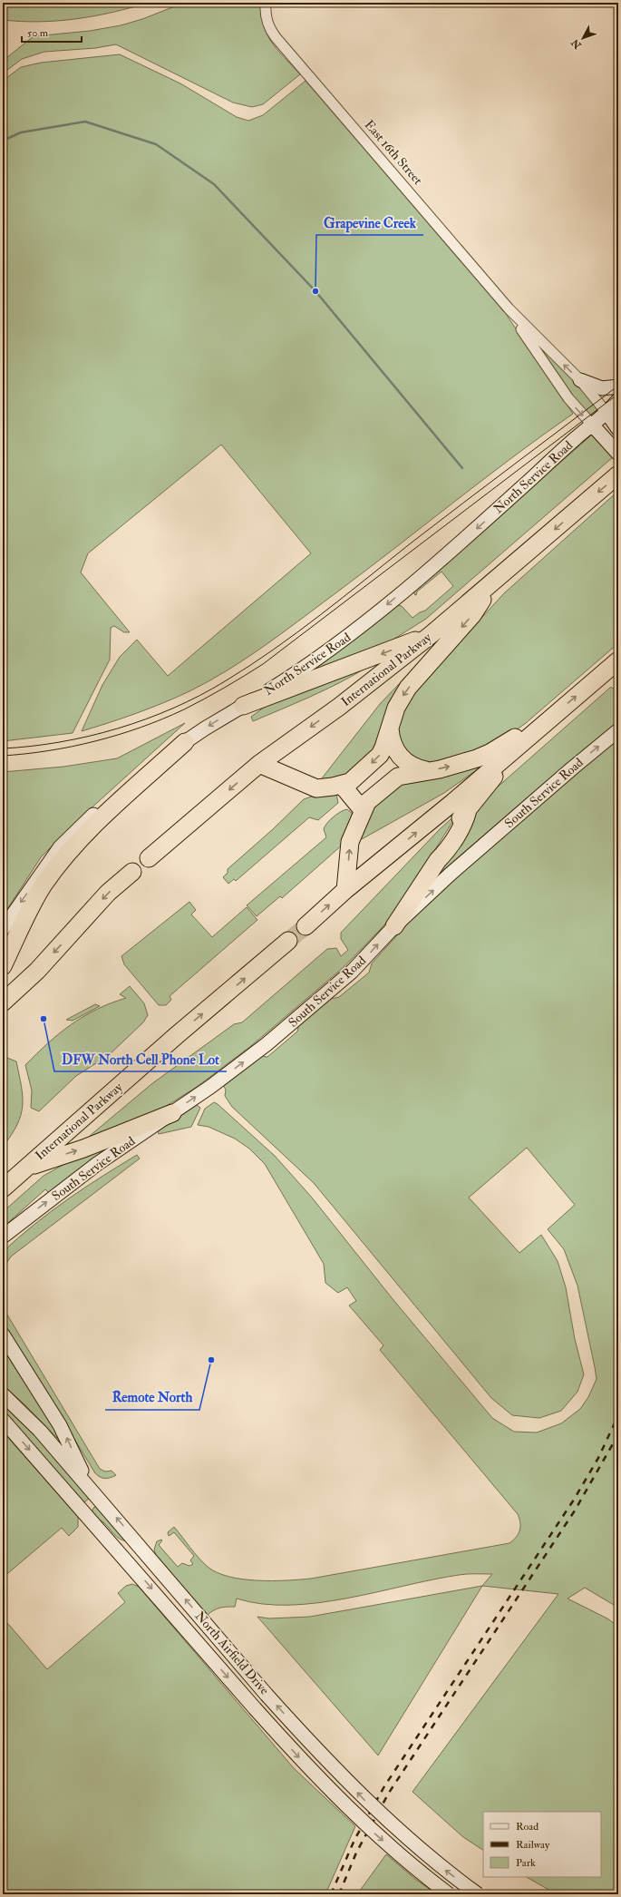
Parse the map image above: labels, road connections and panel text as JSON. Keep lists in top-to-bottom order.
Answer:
{
  "streets": {
    "highway": ["International Parkway"],
    "main road": ["North Service Road", "South Service Road", "North Airfield Drive"],
    "street": ["East 16th Street"]
  },
  "crossings": [
    ["East 16th Street", "North Service Road"]
  ],
  "one_way": ["North Service Road", "South Service Road"],
  "places": ["Grapevine Creek", "DFW North Cell Phone Lot", "Remote North"],
  "legend": ["Road", "Railway", "Park"],
  "scale_bar": "50 m",
  "north": "bottom left"
}
